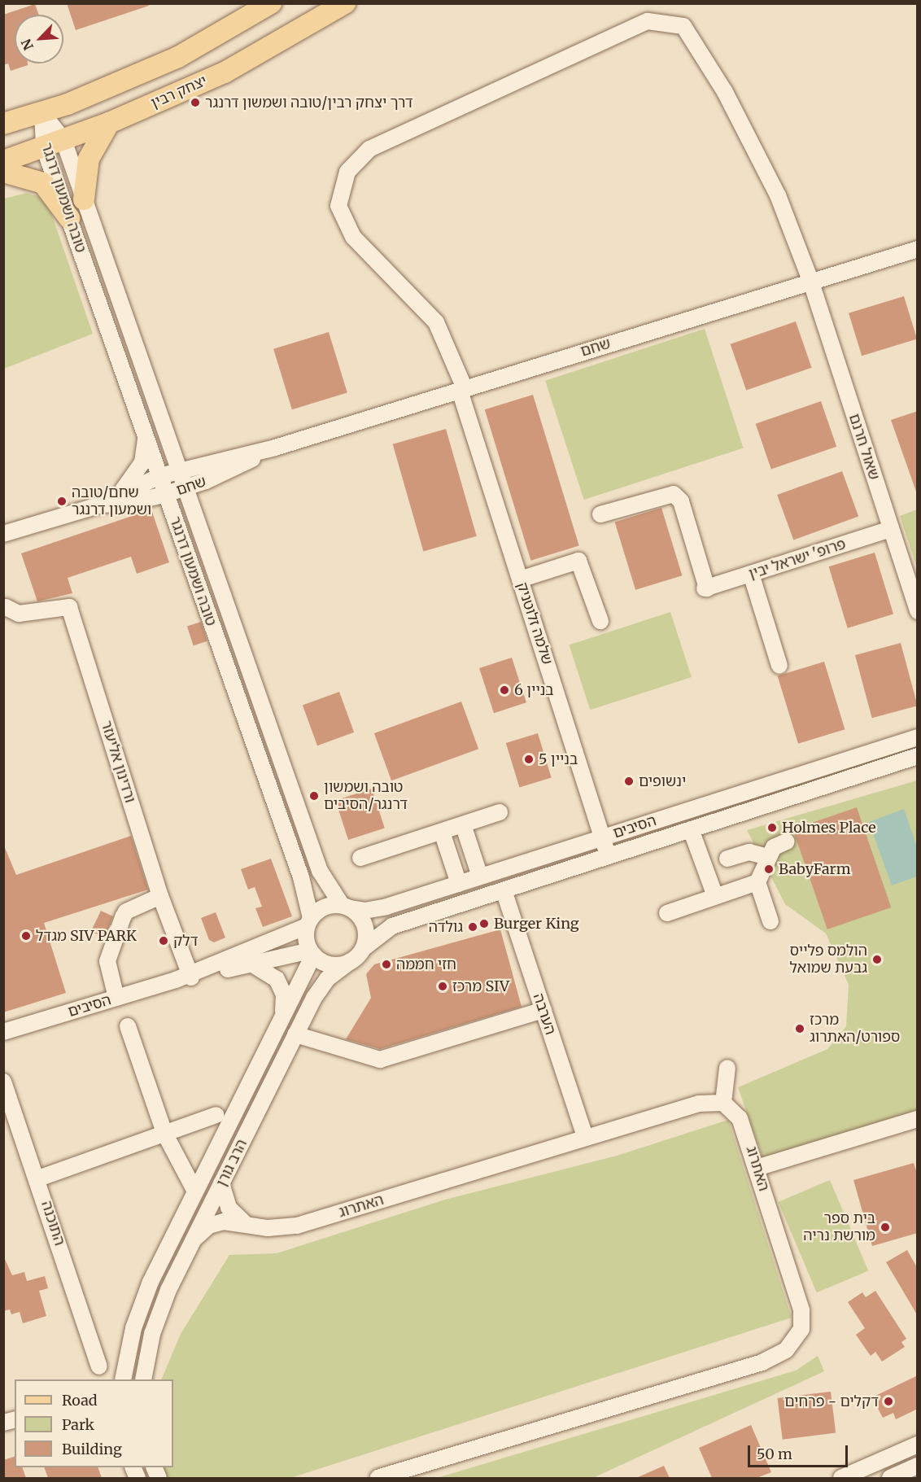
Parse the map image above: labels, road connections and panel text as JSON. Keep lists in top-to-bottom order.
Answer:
{
  "streets": {
    "main road": ["יצחק רבין"],
    "street": [
      "טובה ושמעון דרנגר",
      "שחם",
      "שאול חרנם",
      "פרופ' ישראל יבין",
      "שלמה זלוטניק",
      "ורדינון אליעזר",
      "הסיבים",
      "הערבה",
      "הרב גורן",
      "האתרוג",
      "התוכנה"
    ]
  },
  "crossings": [
    ["יצחק רבין", "טובה ושמעון דרנגר"],
    ["טובה ושמעון דרנגר", "שחם"],
    ["טובה ושמעון דרנגר", "הסיבים"],
    ["טובה ושמעון דרנגר", "הרב גורן"],
    ["שחם", "שאול חרנם"],
    ["שחם", "שלמה זלוטניק"],
    ["שאול חרנם", "פרופ' ישראל יבין"],
    ["שאול חרנם", "שלמה זלוטניק"],
    ["שלמה זלוטניק", "הסיבים"],
    ["ורדינון אליעזר", "הסיבים"],
    ["הסיבים", "הערבה"],
    ["הסיבים", "הרב גורן"],
    ["הערבה", "האתרוג"],
    ["הרב גורן", "האתרוג"]
  ],
  "places": [
    "דרך יצחק רבין/טובה ושמשון דרנגר",
    "שחם/טובה ושמעון דרנגר",
    "בניין 6",
    "בניין 5",
    "ינשופים",
    "טובה ושמשון דרנגר/הסיבים",
    "Holmes Place",
    "BabyFarm",
    "Burger King",
    "גולדה",
    "מגדל SIV PARK",
    "דלק",
    "הולמס פלייס גבעת שמואל",
    "חזי חממה",
    "מרכז SIV",
    "מרכז ספורט/האתרוג",
    "בית ספר מורשת נריה",
    "דקלים - פרחים"
  ],
  "legend": ["Road", "Park", "Building"],
  "scale_bar": "50 m",
  "north": "bottom left"
}
